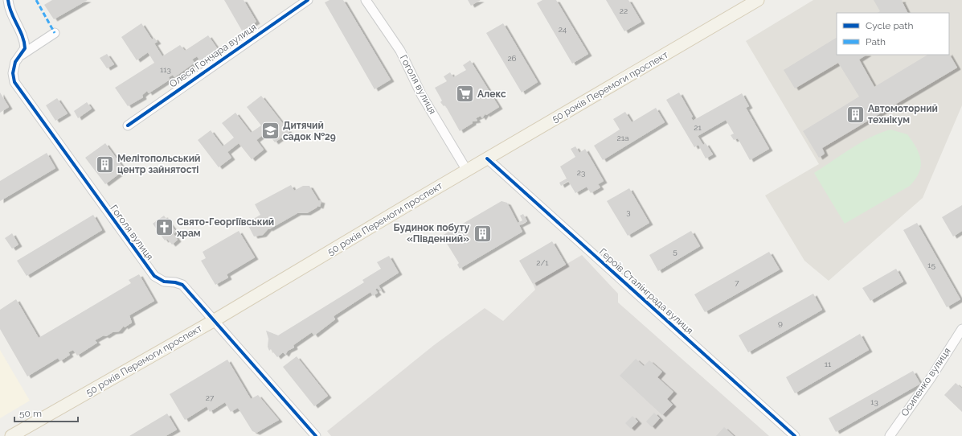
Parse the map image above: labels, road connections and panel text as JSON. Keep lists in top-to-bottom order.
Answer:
{
  "streets": {
    "main road": ["50 років Перемоги проспект"],
    "street": [
      "Олеся Гончара вулиця",
      "Гоголя вулиця",
      "Героїв Сталінграда вулиця",
      "Осипенко вулиця"
    ]
  },
  "crossings": [
    ["Гоголя вулиця", "50 років Перемоги проспект"],
    ["50 років Перемоги проспект", "Героїв Сталінграда вулиця"]
  ],
  "places": {
    "supermarket": ["Алекс"],
    "building": ["Автомоторний технікум", "Мелітопольський центр зайнятості", "Будинок побуту «Південний»"],
    "school or university": ["Дитячий садок №29"],
    "church": ["Свято-Георгіївський храм"]
  },
  "house_numbers": [
    "22",
    "24",
    "26",
    "113",
    "21",
    "21а",
    "23",
    "3",
    "5",
    "2/1",
    "15",
    "7",
    "9",
    "11",
    "27",
    "13"
  ],
  "legend": ["Cycle path", "Path"],
  "scale_bar": "50 m"
}
